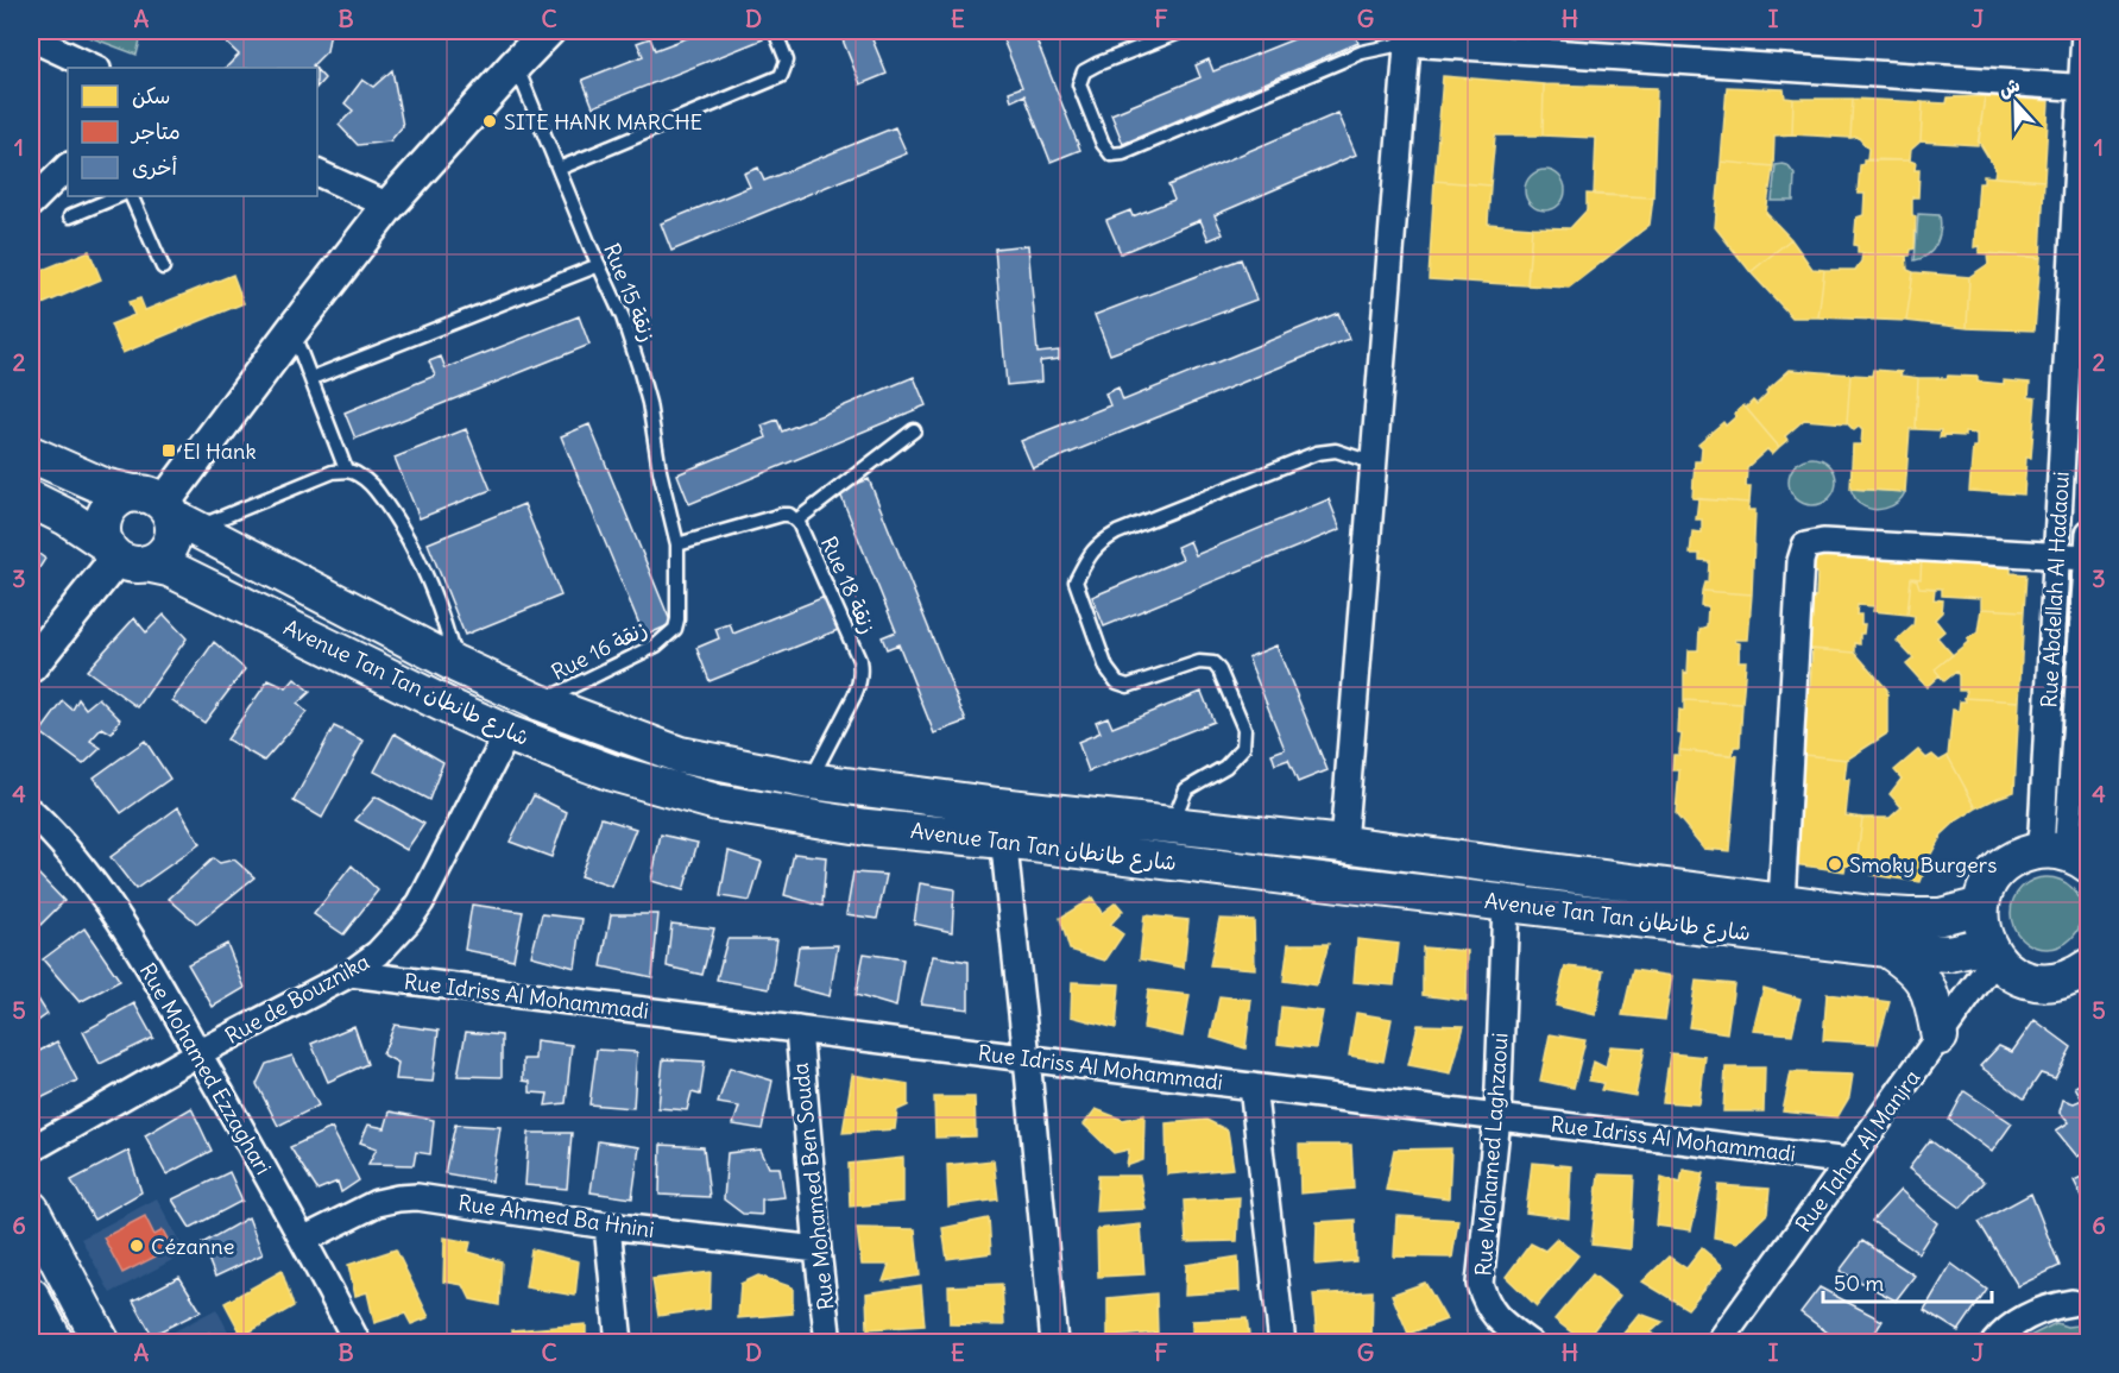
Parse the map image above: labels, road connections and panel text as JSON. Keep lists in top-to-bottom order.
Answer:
{
  "streets": {
    "main road": ["Avenue Tan Tan شارع طانطان"],
    "street": [
      "Rue Abdellah Al Hadaoui",
      "Rue Idriss Al Mohammadi",
      "Rue de Bouznika",
      "Rue Mohamed Ezzaghari",
      "Rue Tahar Al Manjra",
      "Rue Mohamed Laghzaoui",
      "Rue Mohamed Ben Souda",
      "Rue Ahmed Ba Hnini"
    ],
    "lane": ["Rue 15 زنقة", "Rue 18 زنقة", "Rue 16 زنقة"]
  },
  "crossings": [
    ["Rue 15 زنقة", "Rue 18 زنقة"],
    ["Rue 15 زنقة", "Rue 16 زنقة"],
    ["Rue 18 زنقة", "Rue 16 زنقة"],
    ["Rue 18 زنقة", "Avenue Tan Tan شارع طانطان"],
    ["Rue 16 زنقة", "Avenue Tan Tan شارع طانطان"],
    ["Avenue Tan Tan شارع طانطان", "Rue de Bouznika"],
    ["Avenue Tan Tan شارع طانطان", "Rue Tahar Al Manjra"],
    ["Avenue Tan Tan شارع طانطان", "Rue Mohamed Laghzaoui"],
    ["Rue Idriss Al Mohammadi", "Rue de Bouznika"],
    ["Rue Idriss Al Mohammadi", "Rue Tahar Al Manjra"],
    ["Rue Idriss Al Mohammadi", "Rue Mohamed Laghzaoui"],
    ["Rue Idriss Al Mohammadi", "Rue Mohamed Ben Souda"],
    ["Rue de Bouznika", "Rue Mohamed Ezzaghari"],
    ["Rue Mohamed Ezzaghari", "Rue Ahmed Ba Hnini"],
    ["Rue Mohamed Ben Souda", "Rue Ahmed Ba Hnini"]
  ],
  "places": {
    "other": ["SITE HANK MARCHE", "Smoky Burgers", "Cézanne"],
    "transit": ["El Hank"]
  },
  "legend": ["سكن", "متاجر", "أخرى"],
  "scale_bar": "50 m",
  "north": "top",
  "grid": {
    "columns": [
      "A",
      "B",
      "C",
      "D",
      "E",
      "F",
      "G",
      "H",
      "I",
      "J"
    ],
    "rows": [
      "1",
      "2",
      "3",
      "4",
      "5",
      "6"
    ]
  }
}
